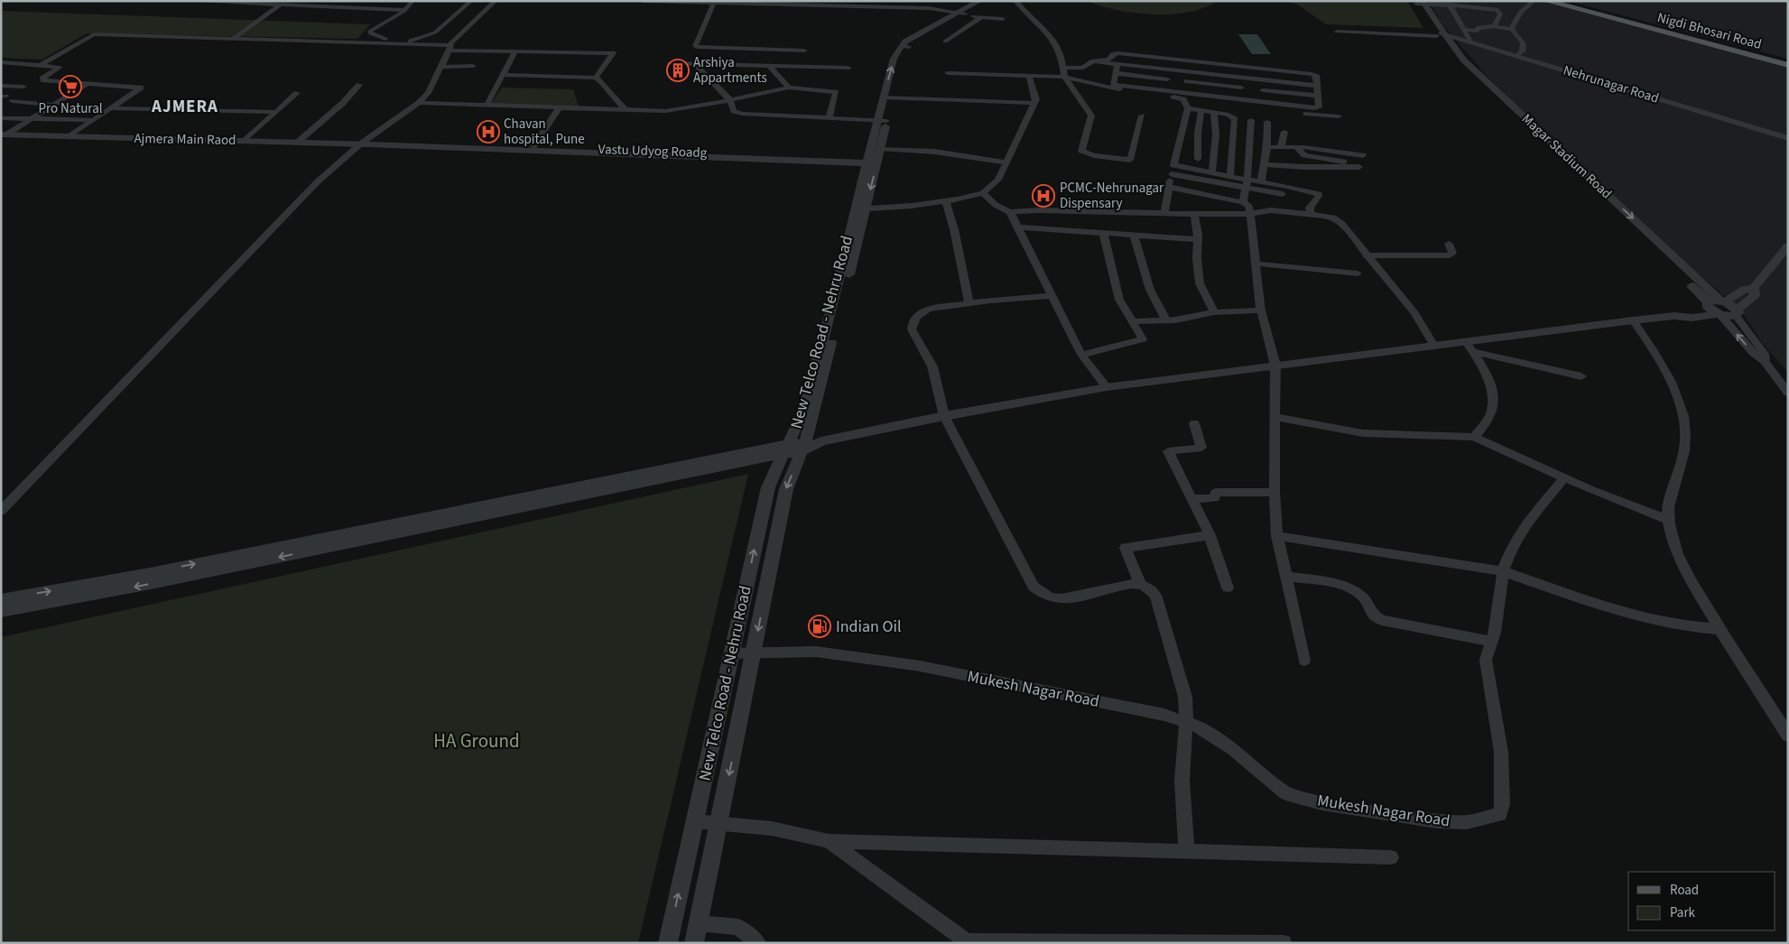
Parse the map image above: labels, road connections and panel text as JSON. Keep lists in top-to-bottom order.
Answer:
{
  "streets": {
    "main road": ["Nigdi Bhosari Road"],
    "street": [
      "Nehrunagar Road",
      "Ajmera Main Raod",
      "Vastu Udyog Roadg",
      "Magar Stadium Road",
      "New Telco Road - Nehru Road",
      "Mukesh Nagar Road"
    ]
  },
  "crossings": [
    ["Nehrunagar Road", "Magar Stadium Road"],
    ["Ajmera Main Raod", "Vastu Udyog Roadg"],
    ["Vastu Udyog Roadg", "New Telco Road - Nehru Road"],
    ["New Telco Road - Nehru Road", "Mukesh Nagar Road"]
  ],
  "districts": ["AJMERA"],
  "parks": ["HA Ground"],
  "places": {
    "building": ["Arshiya Appartments"],
    "supermarket": ["Pro Natural"],
    "hospital": ["Chavan hospital, Pune", "PCMC-Nehrunagar Dispensary"],
    "fuel station": ["Indian Oil"]
  },
  "legend": ["Road", "Park"]
}
